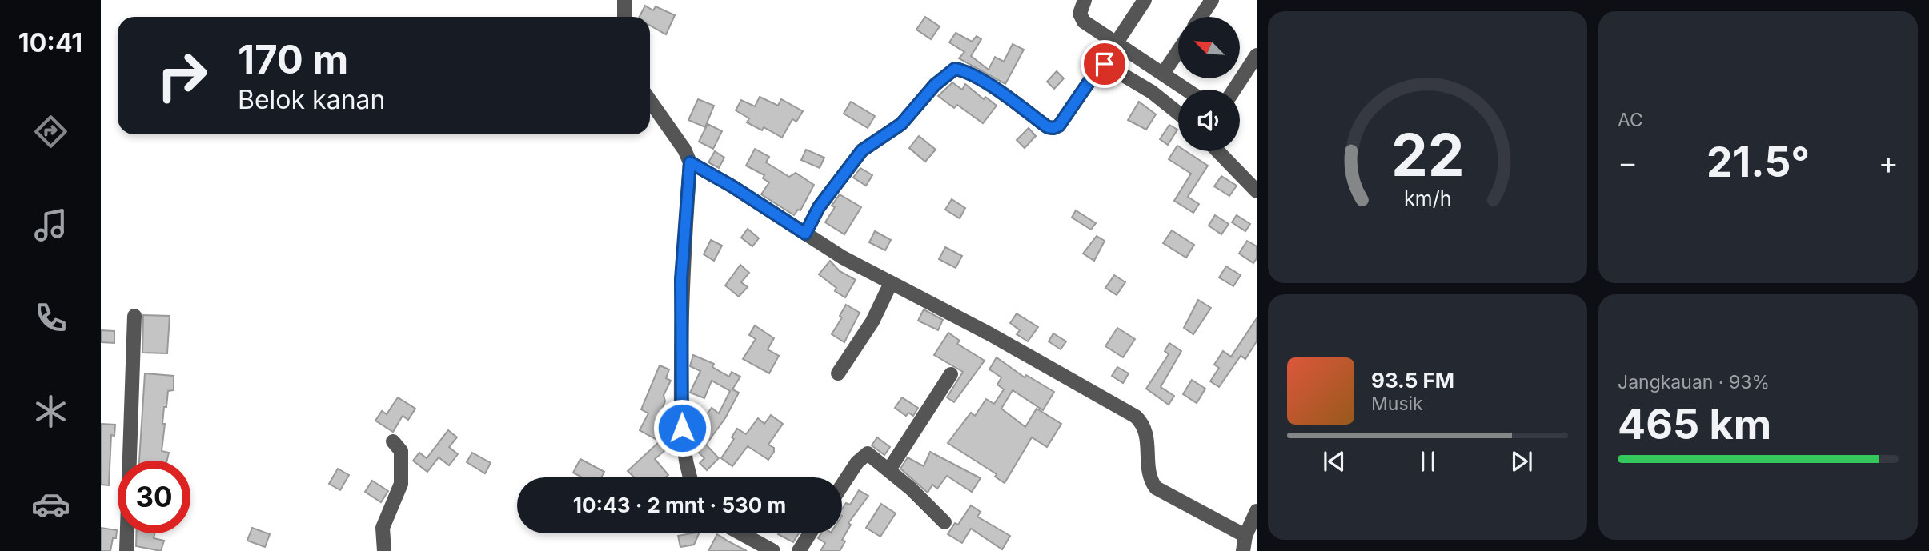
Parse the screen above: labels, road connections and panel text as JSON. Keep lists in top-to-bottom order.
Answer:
{
  "north": "top left",
  "page": {
    "tabs": "10:41",
    "tile": [
      "AC",
      ["Jangkauan · 93%", "465 km"]
    ],
    "turn": ["170 m", "Belok kanan"],
    "heat": ["−", "21.5°", "+"],
    "song": ["93.5 FM", "Musik"],
    "limit": "30",
    "trip": "10:43 · 2 mnt · 530 m",
    "gauge": ["22", "km/h"]
  }
}
